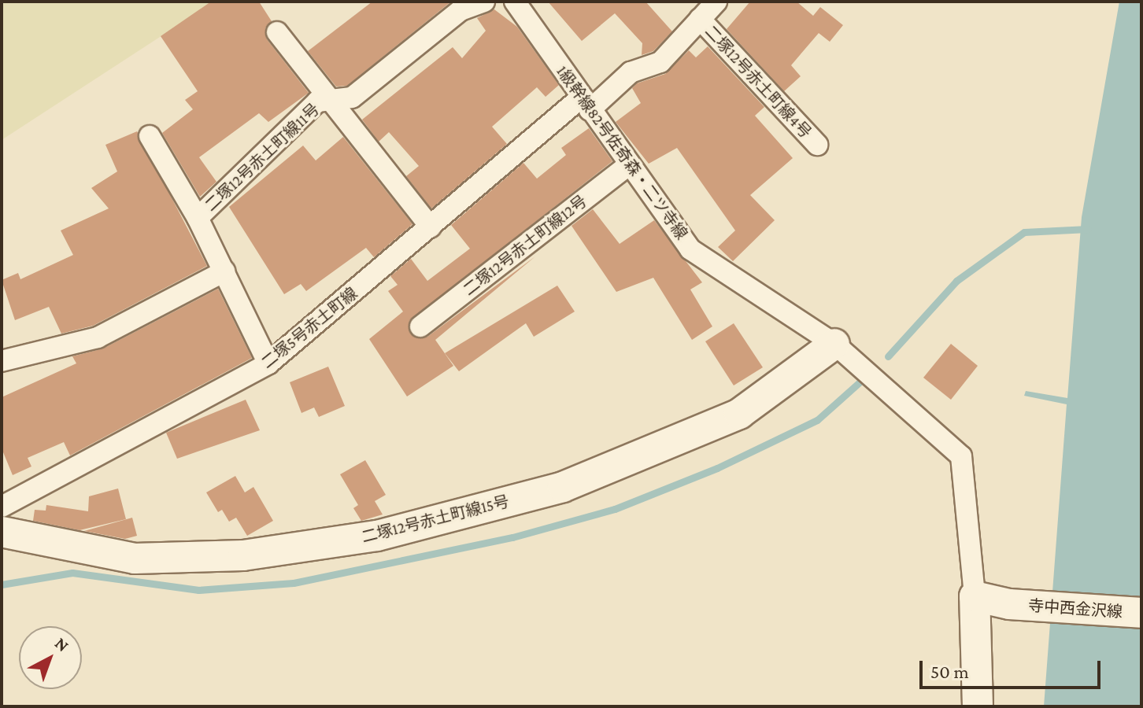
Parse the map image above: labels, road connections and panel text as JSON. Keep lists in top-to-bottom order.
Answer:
{
  "streets": {
    "street": [
      "二塚12号赤土町線4号",
      "1級幹線82号佐奇森・二ツ寺線",
      "二塚12号赤土町線11号",
      "二塚12号赤土町線12号",
      "二塚5号赤土町線",
      "二塚12号赤土町線15号",
      "寺中西金沢線"
    ]
  },
  "crossings": [
    ["二塚12号赤土町線4号", "二塚5号赤土町線"],
    ["1級幹線82号佐奇森・二ツ寺線", "二塚12号赤土町線12号"],
    ["1級幹線82号佐奇森・二ツ寺線", "二塚5号赤土町線"],
    ["1級幹線82号佐奇森・二ツ寺線", "二塚12号赤土町線15号"],
    ["1級幹線82号佐奇森・二ツ寺線", "寺中西金沢線"]
  ],
  "scale_bar": "50 m",
  "north": "top right"
}
